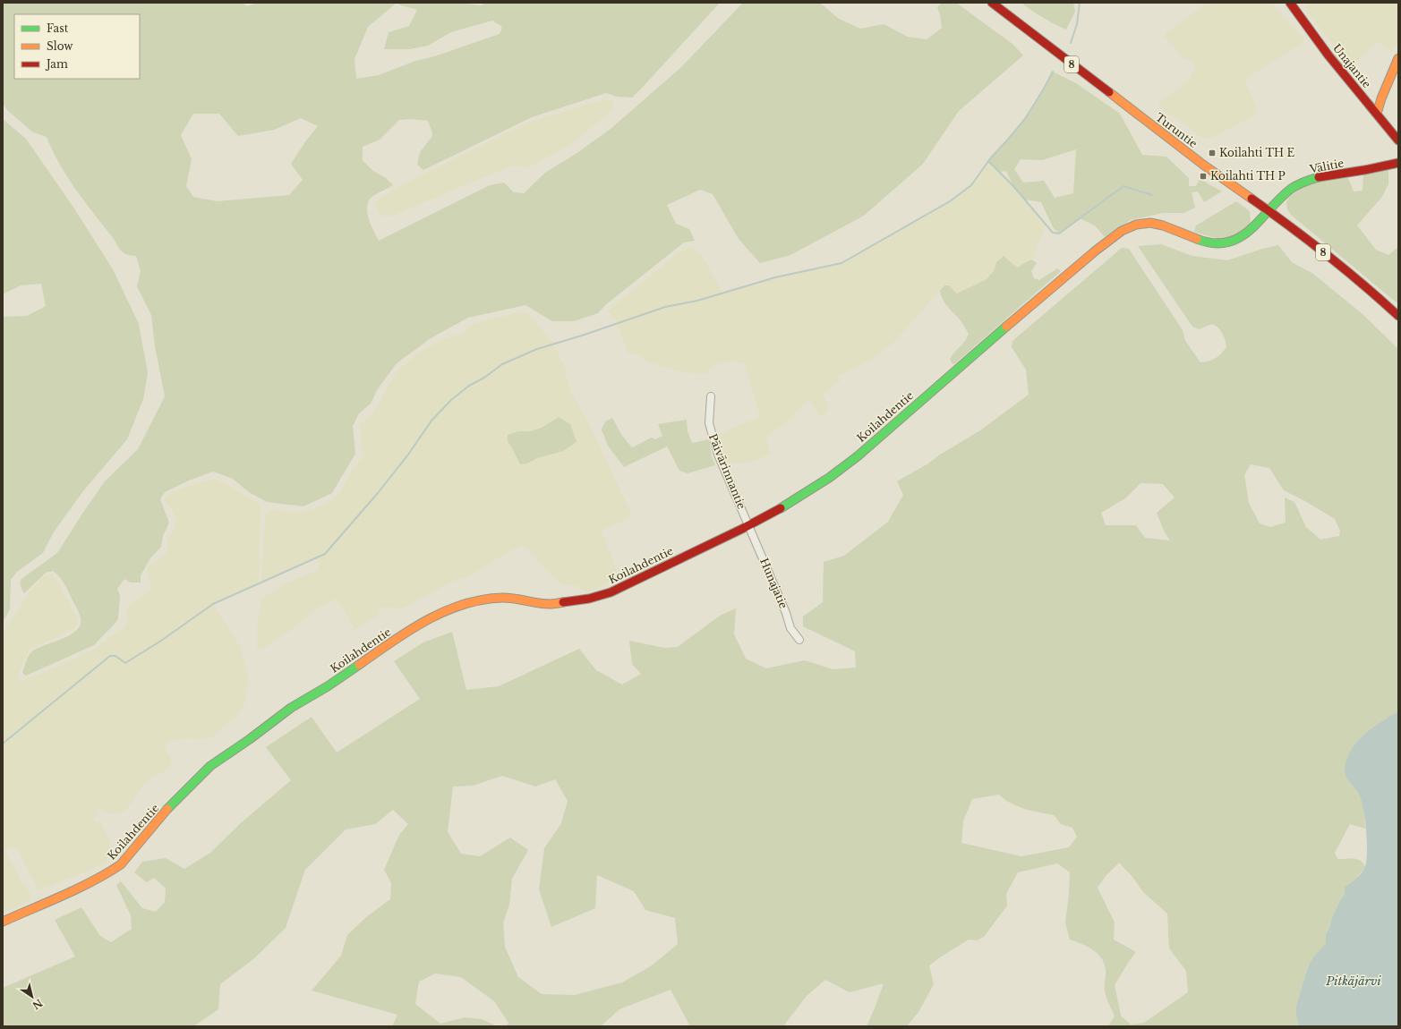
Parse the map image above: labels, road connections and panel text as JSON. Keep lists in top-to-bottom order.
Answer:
{
  "streets": {
    "main road": [
      "8",
      "Unajantie",
      "Turuntie",
      "Välitie",
      "Koilahdentie"
    ],
    "street": ["Päivärinnantie", "Hunajatie"]
  },
  "crossings": [
    ["Turuntie", "Välitie"],
    ["Turuntie", "Koilahdentie"],
    ["Välitie", "Koilahdentie"],
    ["Koilahdentie", "Päivärinnantie"],
    ["Koilahdentie", "Hunajatie"],
    ["Päivärinnantie", "Hunajatie"]
  ],
  "water": ["Pitkäjärvi"],
  "places": {
    "transit": ["Koilahti TH E", "Koilahti TH P"]
  },
  "legend": ["Fast", "Slow", "Jam"],
  "north": "bottom right"
}
